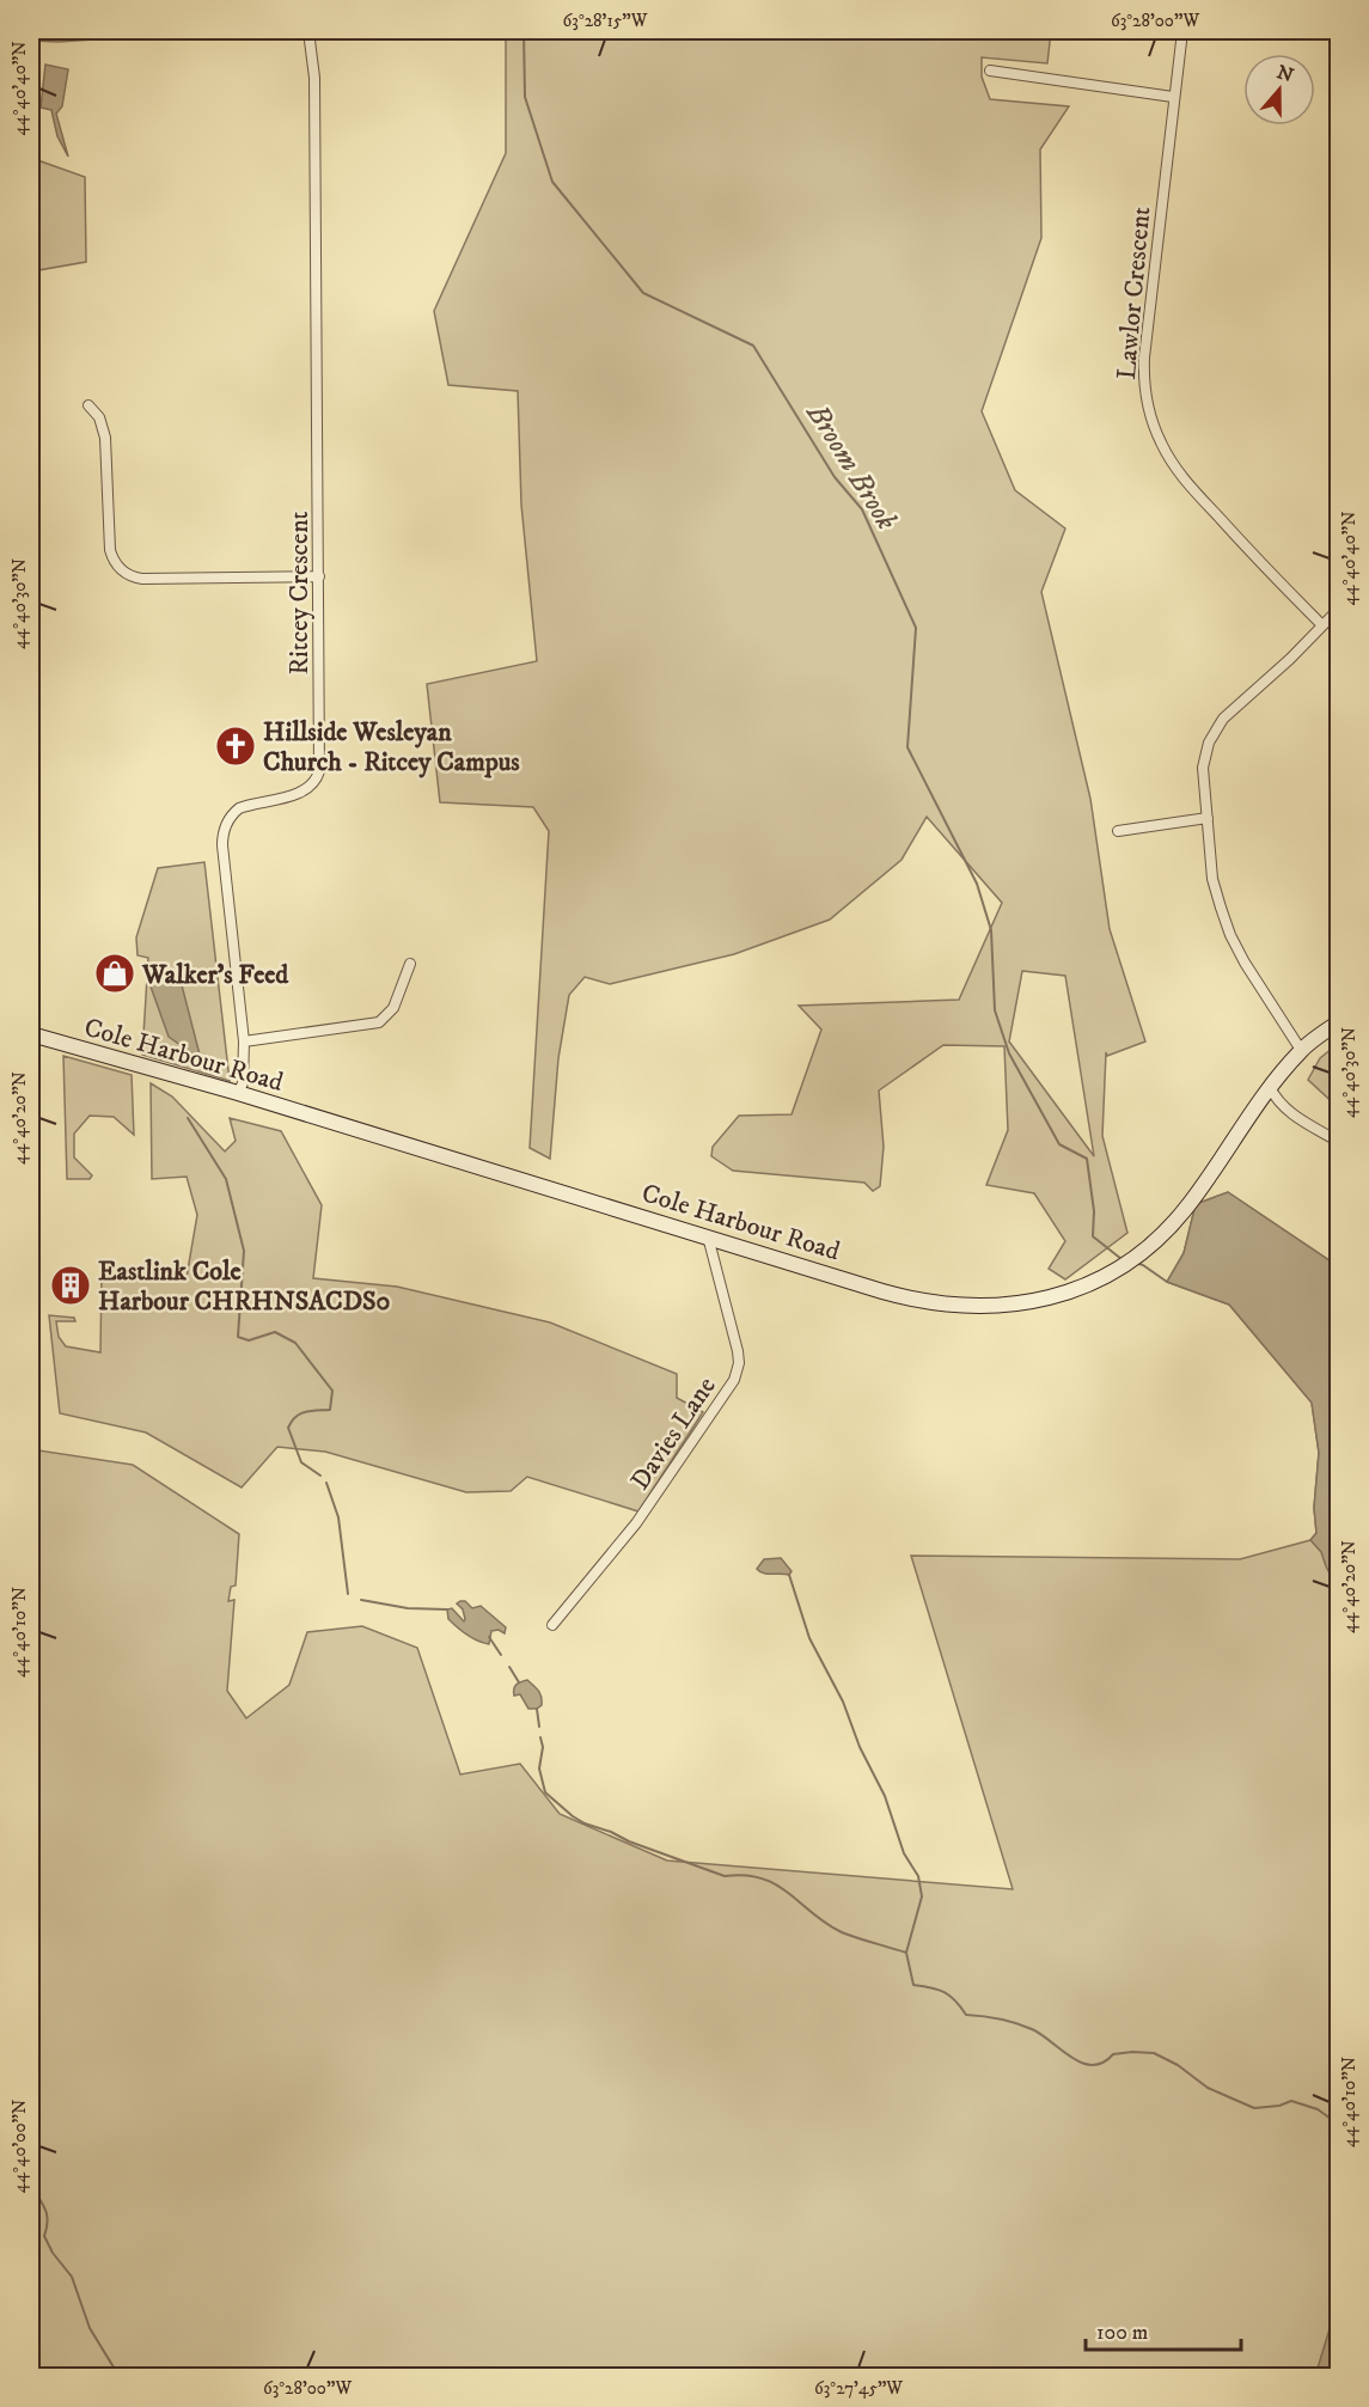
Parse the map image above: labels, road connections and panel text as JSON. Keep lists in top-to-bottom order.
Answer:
{
  "streets": {
    "main road": ["Cole Harbour Road"],
    "street": ["Lawlor Crescent", "Ritcey Crescent", "Davies Lane"]
  },
  "crossings": [
    ["Ritcey Crescent", "Cole Harbour Road"],
    ["Cole Harbour Road", "Davies Lane"]
  ],
  "water": ["Broom Brook"],
  "places": {
    "church": ["Hillside Wesleyan Church - Ritcey Campus"],
    "shop": ["Walker's Feed"],
    "building": ["Eastlink Cole Harbour CHRHNSACDS0"]
  },
  "scale_bar": "100 m",
  "north": "top",
  "coordinates": [
    "63°28'15\"W",
    "63°28'00\"W",
    "44°40'40\"N",
    "44°40'30\"N",
    "44°40'20\"N",
    "44°40'10\"N",
    "44°40'00\"N",
    "63°27'45\"W"
  ]
}
